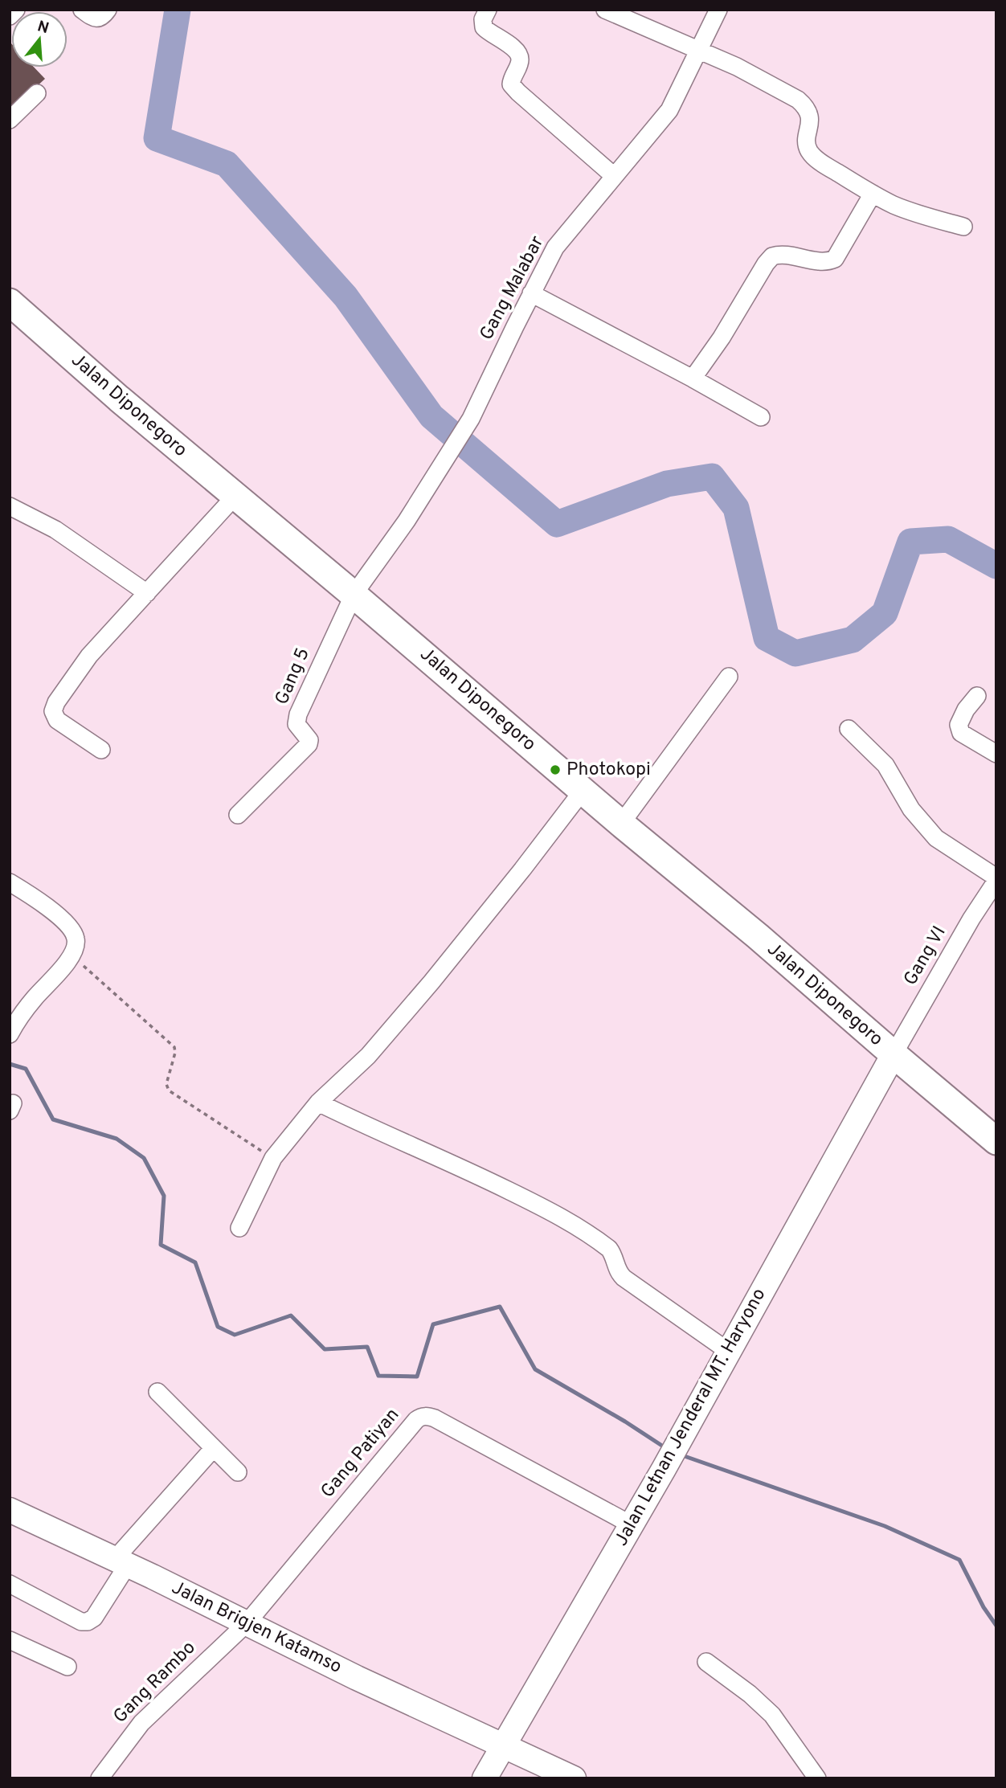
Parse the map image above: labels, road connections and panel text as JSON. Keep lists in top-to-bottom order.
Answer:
{
  "streets": {
    "main road": ["Jalan Diponegoro", "Jalan Letnan Jenderal MT. Haryono", "Jalan Brigjen Katamso"],
    "street": [
      "Gang Malabar",
      "Gang 5",
      "Gang VI",
      "Gang Patiyan",
      "Gang Rambo"
    ]
  },
  "crossings": [
    ["Gang Malabar", "Jalan Diponegoro"],
    ["Gang Malabar", "Gang 5"],
    ["Jalan Diponegoro", "Gang 5"],
    ["Jalan Diponegoro", "Gang VI"],
    ["Jalan Diponegoro", "Jalan Letnan Jenderal MT. Haryono"],
    ["Gang VI", "Jalan Letnan Jenderal MT. Haryono"],
    ["Jalan Letnan Jenderal MT. Haryono", "Gang Patiyan"],
    ["Jalan Letnan Jenderal MT. Haryono", "Jalan Brigjen Katamso"],
    ["Gang Patiyan", "Jalan Brigjen Katamso"],
    ["Gang Patiyan", "Gang Rambo"],
    ["Jalan Brigjen Katamso", "Gang Rambo"]
  ],
  "places": ["Photokopi"],
  "north": "top"
}
